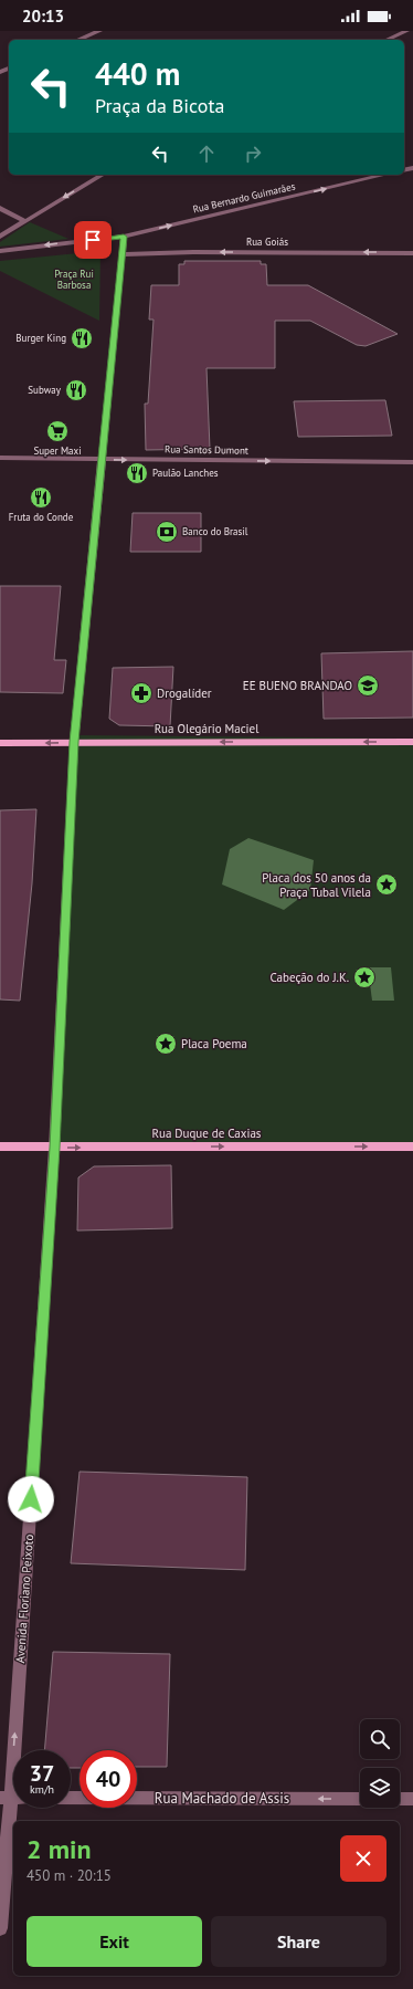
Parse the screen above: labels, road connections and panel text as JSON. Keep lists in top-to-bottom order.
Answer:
{
  "streets": {
    "main road": ["Rua Olegário Maciel", "Rua Duque de Caxias"],
    "street": [
      "Rua Bernardo Guimarães",
      "Rua Goiás",
      "Rua Santos Dumont",
      "Avenida Floriano Peixoto",
      "Rua Machado de Assis"
    ]
  },
  "crossings": [
    ["Rua Bernardo Guimarães", "Avenida Floriano Peixoto"],
    ["Rua Goiás", "Avenida Floriano Peixoto"],
    ["Rua Santos Dumont", "Avenida Floriano Peixoto"],
    ["Rua Olegário Maciel", "Avenida Floriano Peixoto"],
    ["Rua Duque de Caxias", "Avenida Floriano Peixoto"]
  ],
  "one_way": [
    "Rua Goiás",
    "Rua Santos Dumont",
    "Rua Olegário Maciel",
    "Rua Duque de Caxias",
    "Avenida Floriano Peixoto",
    "Rua Machado de Assis"
  ],
  "parks": ["Praça Rui Barbosa"],
  "places": {
    "restaurant": [
      "Burger King",
      "Subway",
      "Paulão Lanches",
      "Fruta do Conde"
    ],
    "supermarket": ["Super Maxi"],
    "bank": ["Banco do Brasil"],
    "school or university": ["EE BUENO BRANDAO"],
    "pharmacy": ["Drogalíder"],
    "place": ["Placa dos 50 anos da Praça Tubal Vilela", "Cabeção do J.K.", "Placa Poema"]
  },
  "page": {
    "status": "20:13",
    "turn": ["440 m", "Praça da Bicota"],
    "speed": "37 km/h",
    "limit": "40",
    "heading": ["2 min", "450 m · 20:15"],
    "buttons": ["Exit", "Share"]
  }
}
